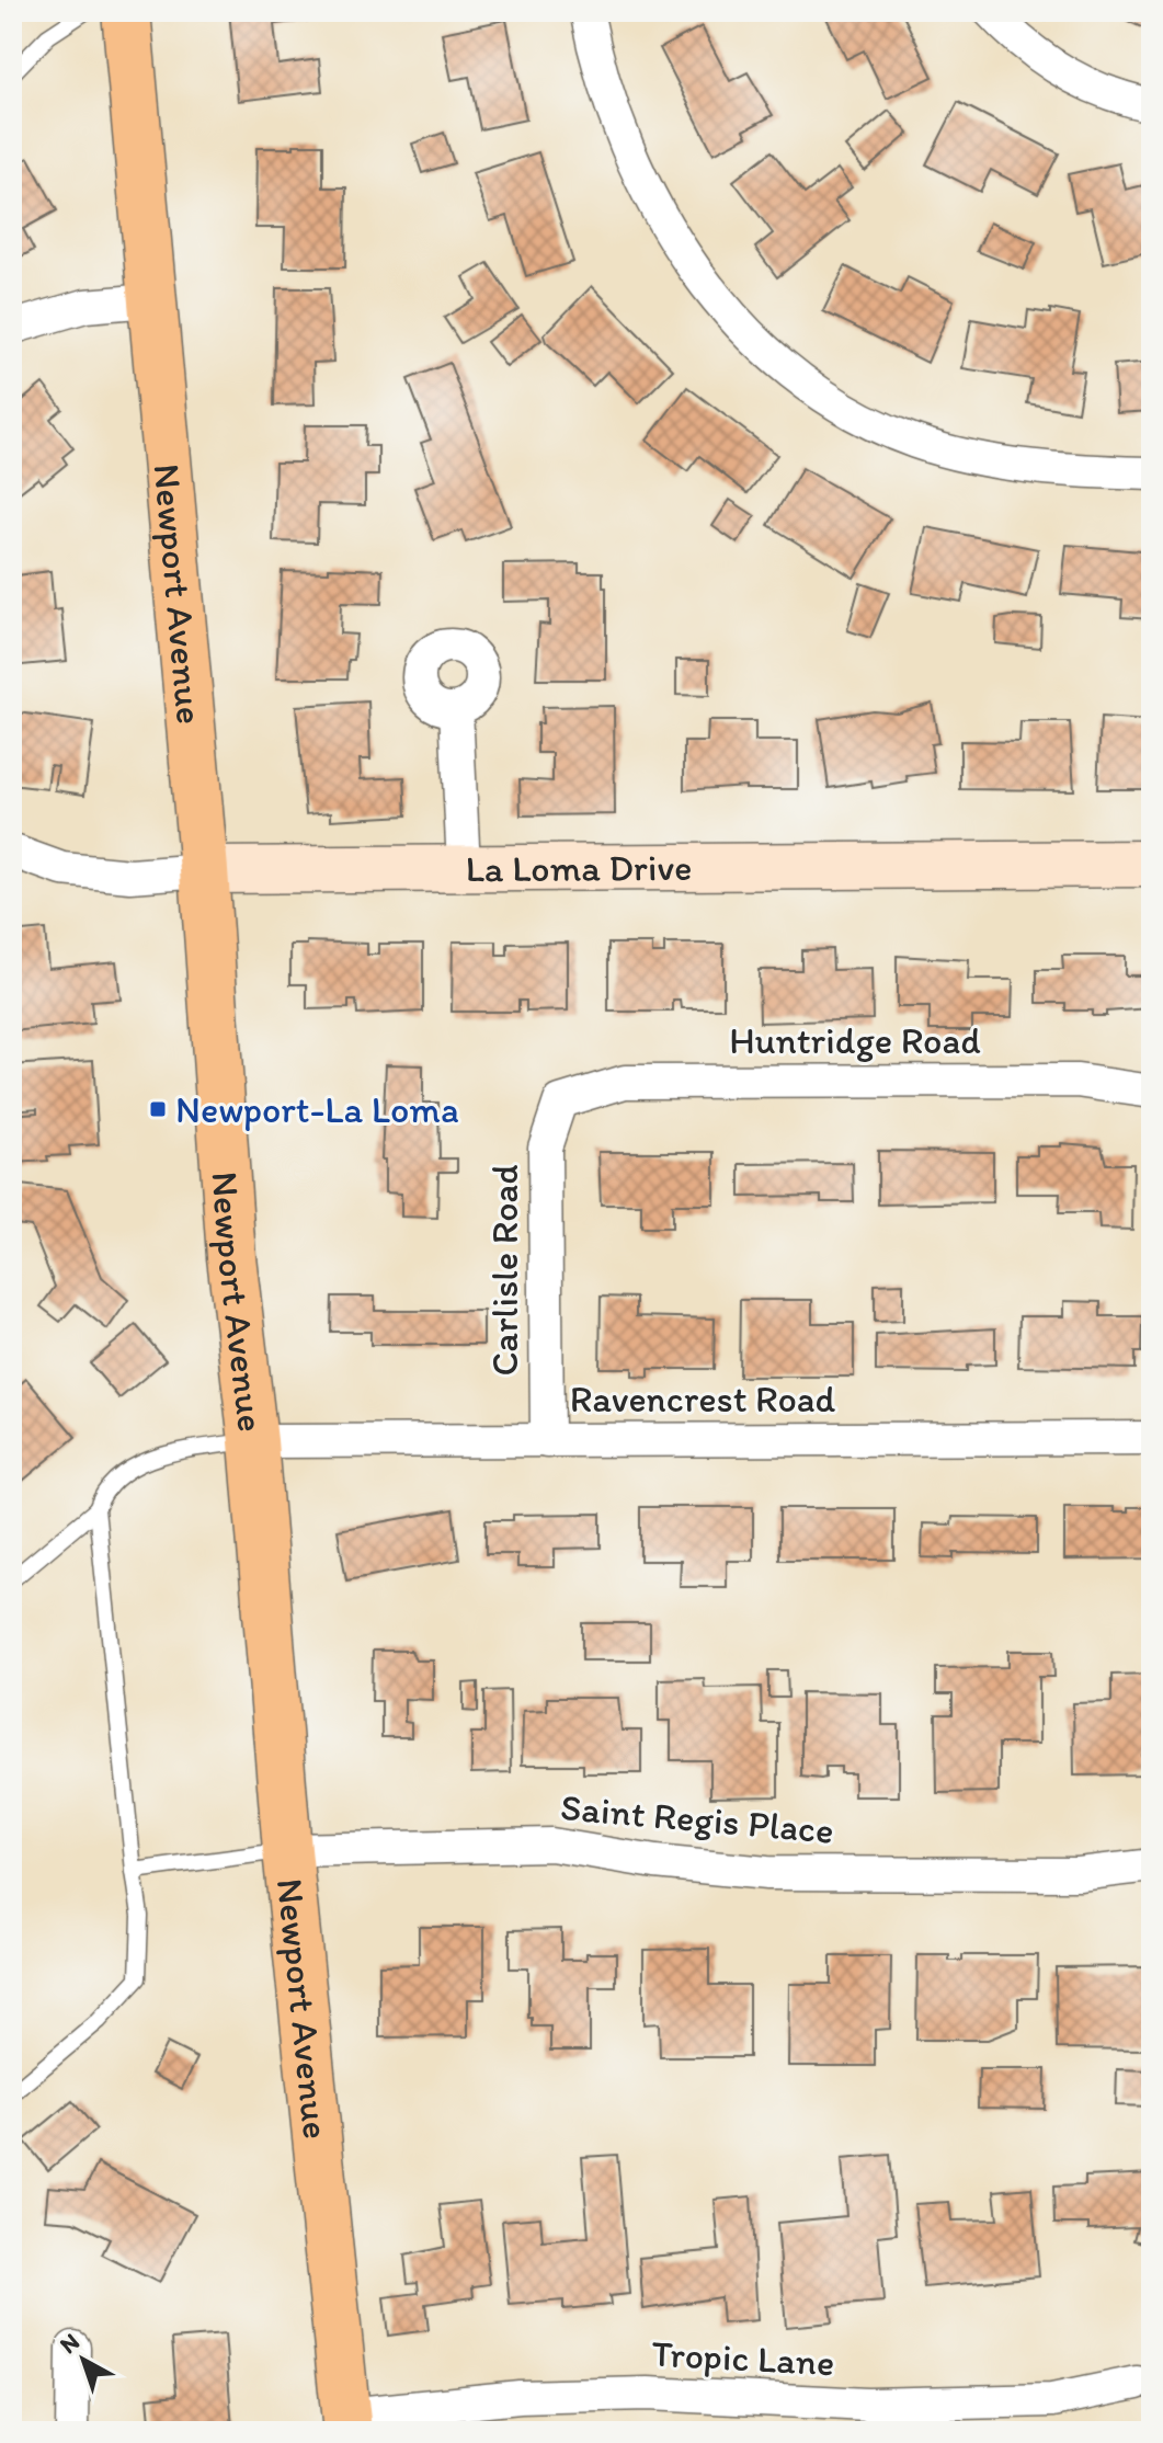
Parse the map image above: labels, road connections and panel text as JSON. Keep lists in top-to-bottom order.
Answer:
{
  "streets": {
    "main road": ["Newport Avenue", "La Loma Drive"],
    "street": [
      "Huntridge Road",
      "Carlisle Road",
      "Ravencrest Road",
      "Saint Regis Place",
      "Tropic Lane"
    ]
  },
  "crossings": [
    ["Newport Avenue", "La Loma Drive"],
    ["Newport Avenue", "Ravencrest Road"],
    ["Newport Avenue", "Saint Regis Place"],
    ["Newport Avenue", "Tropic Lane"],
    ["Huntridge Road", "Carlisle Road"],
    ["Carlisle Road", "Ravencrest Road"]
  ],
  "places": {
    "transit": ["Newport-La Loma"]
  },
  "north": "top left"
}
